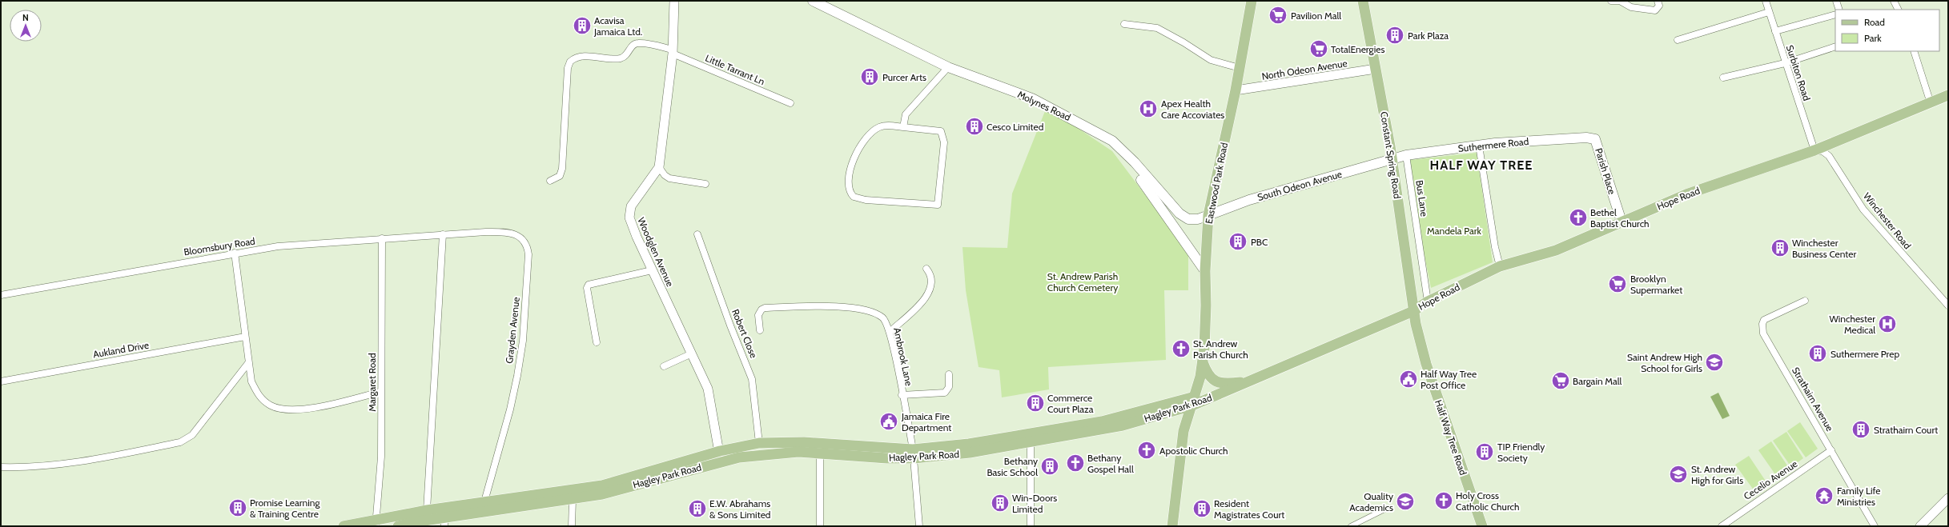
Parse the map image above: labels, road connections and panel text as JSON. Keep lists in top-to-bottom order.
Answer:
{
  "streets": {
    "main road": [
      "Molynes Road",
      "Suthermere Road",
      "Constant Spring Road",
      "Parish Place",
      "Eastwood Park Road",
      "South Odeon Avenue",
      "Hope Road",
      "Hagley Park Road",
      "Half Way Tree Road"
    ],
    "street": [
      "Little Tarrant Ln",
      "North Odeon Avenue",
      "Surbiton Road",
      "Bus Lane",
      "Winchester Road",
      "Bloomsbury Road",
      "Woodglen Avenue",
      "Grayden Avenue",
      "Robert Close",
      "Aukland Drive",
      "Ambrook Lane",
      "Margaret Road",
      "Strathairn Avenue",
      "Cecelio Avenue"
    ]
  },
  "crossings": [
    ["Little Tarrant Ln", "Woodglen Avenue"],
    ["North Odeon Avenue", "Constant Spring Road"],
    ["North Odeon Avenue", "Eastwood Park Road"],
    ["Surbiton Road", "Hope Road"],
    ["Surbiton Road", "Winchester Road"],
    ["Molynes Road", "Eastwood Park Road"],
    ["Molynes Road", "South Odeon Avenue"],
    ["Suthermere Road", "Constant Spring Road"],
    ["Suthermere Road", "Parish Place"],
    ["Suthermere Road", "South Odeon Avenue"],
    ["Suthermere Road", "Bus Lane"],
    ["Constant Spring Road", "South Odeon Avenue"],
    ["Constant Spring Road", "Hope Road"],
    ["Constant Spring Road", "Hagley Park Road"],
    ["Constant Spring Road", "Half Way Tree Road"],
    ["Parish Place", "Hope Road"],
    ["Eastwood Park Road", "South Odeon Avenue"],
    ["Eastwood Park Road", "Hagley Park Road"],
    ["Bus Lane", "Hope Road"],
    ["Hope Road", "Winchester Road"],
    ["Hope Road", "Hagley Park Road"],
    ["Hope Road", "Half Way Tree Road"],
    ["Bloomsbury Road", "Grayden Avenue"],
    ["Bloomsbury Road", "Margaret Road"],
    ["Woodglen Avenue", "Hagley Park Road"],
    ["Grayden Avenue", "Hagley Park Road"],
    ["Robert Close", "Hagley Park Road"],
    ["Ambrook Lane", "Hagley Park Road"],
    ["Margaret Road", "Hagley Park Road"],
    ["Strathairn Avenue", "Cecelio Avenue"],
    ["Hagley Park Road", "Half Way Tree Road"]
  ],
  "districts": ["HALF WAY TREE"],
  "parks": ["Mandela Park", "St. Andrew Parish Church Cemetery"],
  "places": {
    "supermarket": [
      "Pavilion Mall",
      "TotalEnergies",
      "Brooklyn Supermarket",
      "Bargain Mall"
    ],
    "building": [
      "Acavisa Jamaica Ltd.",
      "Park Plaza",
      "Purcer Arts",
      "Cesco Limited",
      "PBC",
      "Winchester Business Center",
      "Suthermere Prep",
      "Commerce Court Plaza",
      "Strathairn Court",
      "TIP Friendly Society",
      "Bethany Basic School",
      "Win-Doors Limited",
      "Promise Learning & Training Centre",
      "E.W. Abrahams & Sons Limited",
      "Resident Magistrates Court"
    ],
    "hospital": ["Apex Health Care Accoviates", "Winchester Medical"],
    "church": [
      "Bethel Baptist Church",
      "St. Andrew Parish Church",
      "Apostolic Church",
      "Bethany Gospel Hall",
      "Holy Cross Catholic Church"
    ],
    "school or university": ["Saint Andrew High School for Girls", "St. Andrew High for Girls", "Quality Academics"],
    "public building": ["Half Way Tree Post Office", "Jamaica Fire Department"],
    "temple": ["Family Life Ministries"]
  },
  "legend": ["Road", "Park"],
  "north": "top"
}
